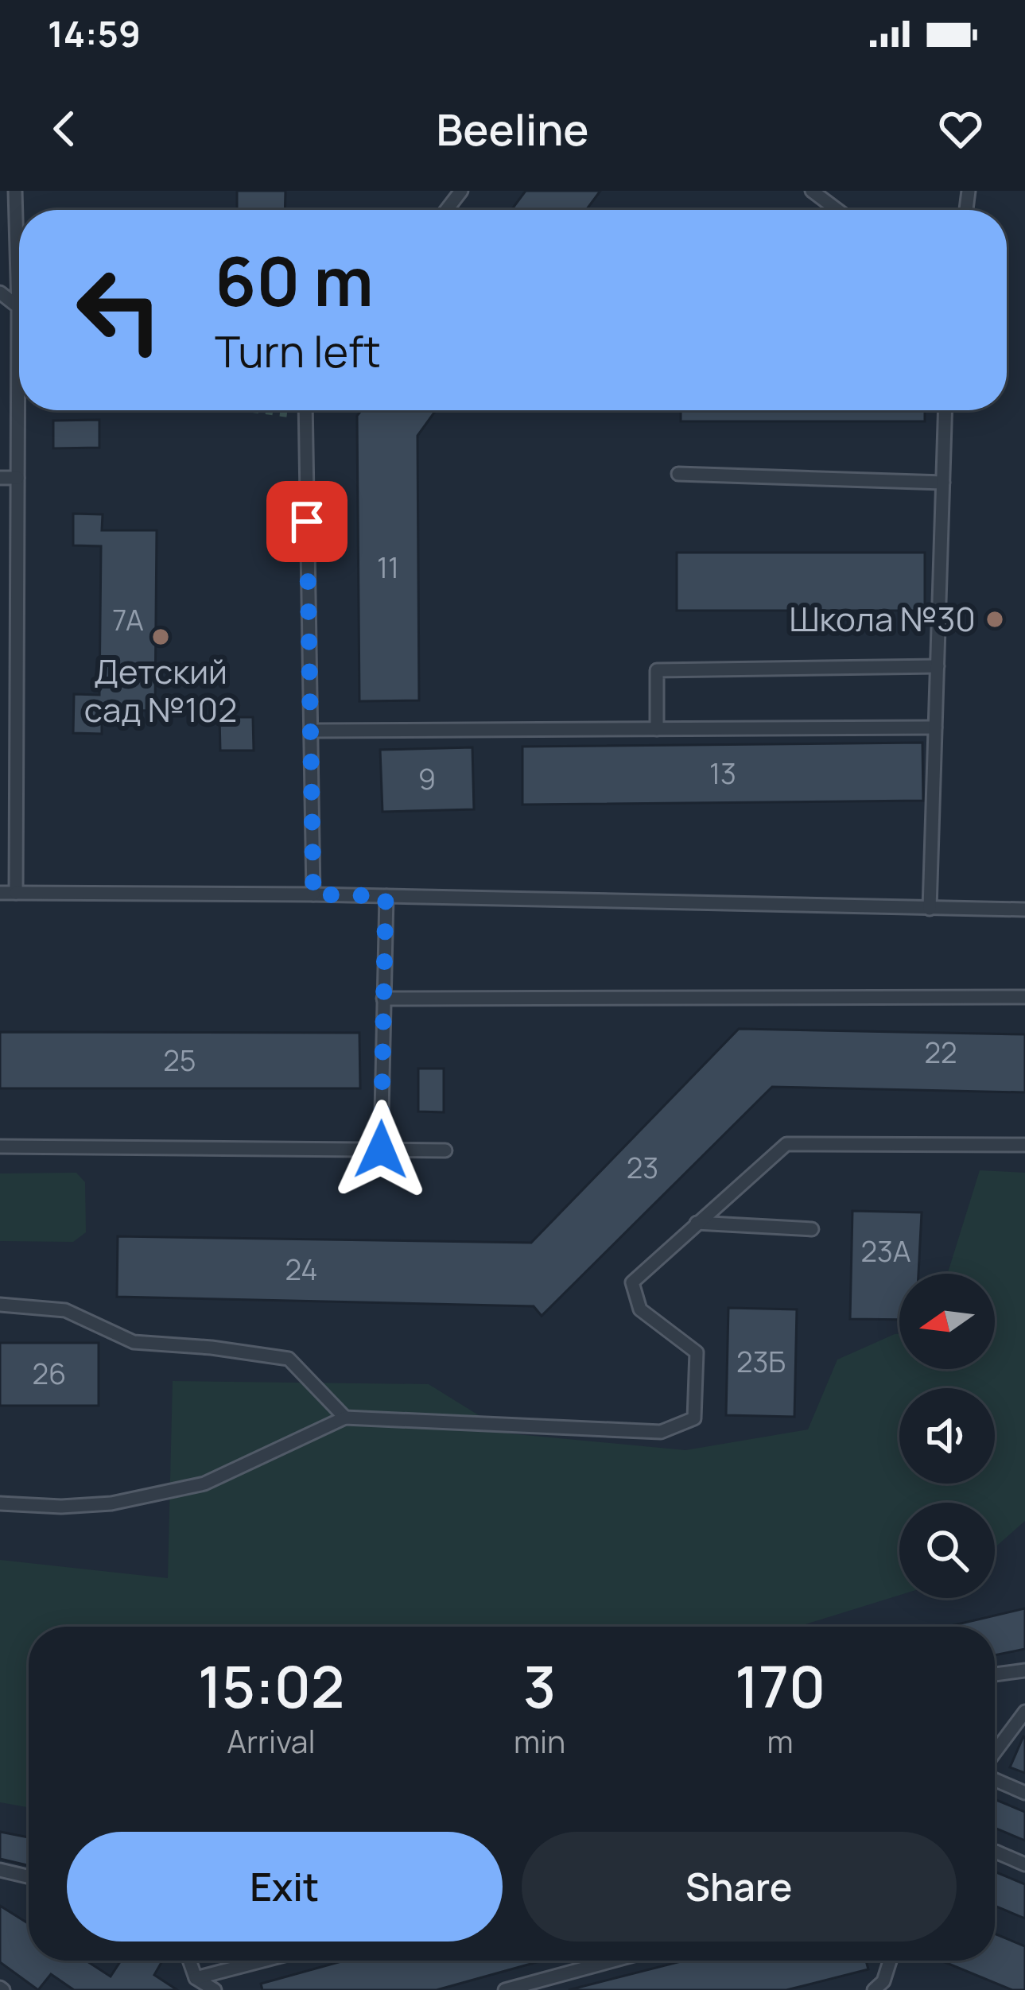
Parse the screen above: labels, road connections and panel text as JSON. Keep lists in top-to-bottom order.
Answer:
{
  "places": ["Школа №30", "Детский сад №102"],
  "house_numbers": [
    "11",
    "7А",
    "13",
    "9",
    "22",
    "25",
    "23",
    "23А",
    "24",
    "23Б",
    "26"
  ],
  "north": "left",
  "page": {
    "status": "14:59",
    "header": "Beeline",
    "turn": ["60 m", "Turn left"],
    "eta": [
      "15:02",
      "Arrival",
      "3",
      "min",
      "170",
      "m"
    ],
    "buttons": ["Exit", "Share"]
  }
}
